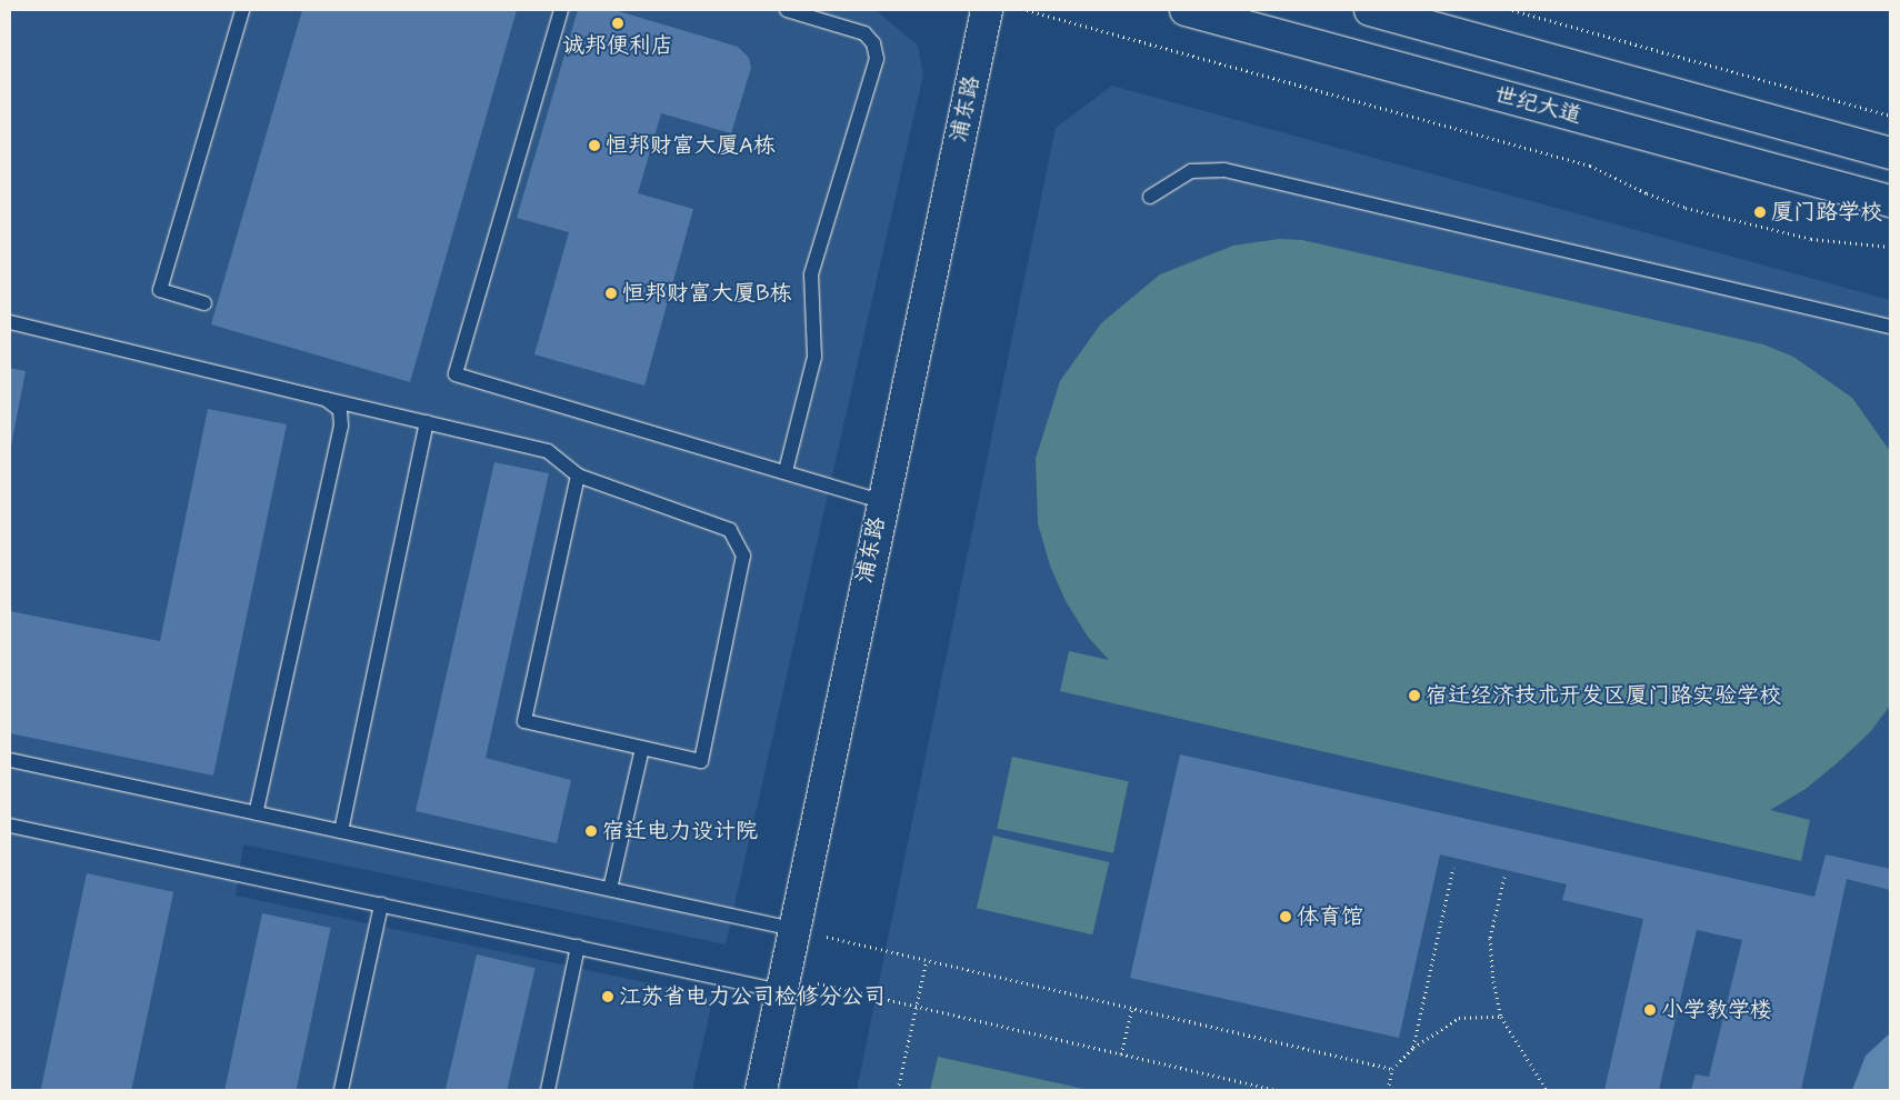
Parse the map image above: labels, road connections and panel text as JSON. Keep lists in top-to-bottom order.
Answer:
{
  "streets": {
    "street": ["世纪大道", "浦东路"]
  },
  "places": [
    "诚邦便利店",
    "恒邦财富大厦A栋",
    "厦门路学校",
    "恒邦财富大厦B栋",
    "宿迁经济技术开发区厦门路实验学校",
    "宿迁电力设计院",
    "体育馆",
    "江苏省电力公司检修分公司",
    "小学教学楼"
  ]
}
